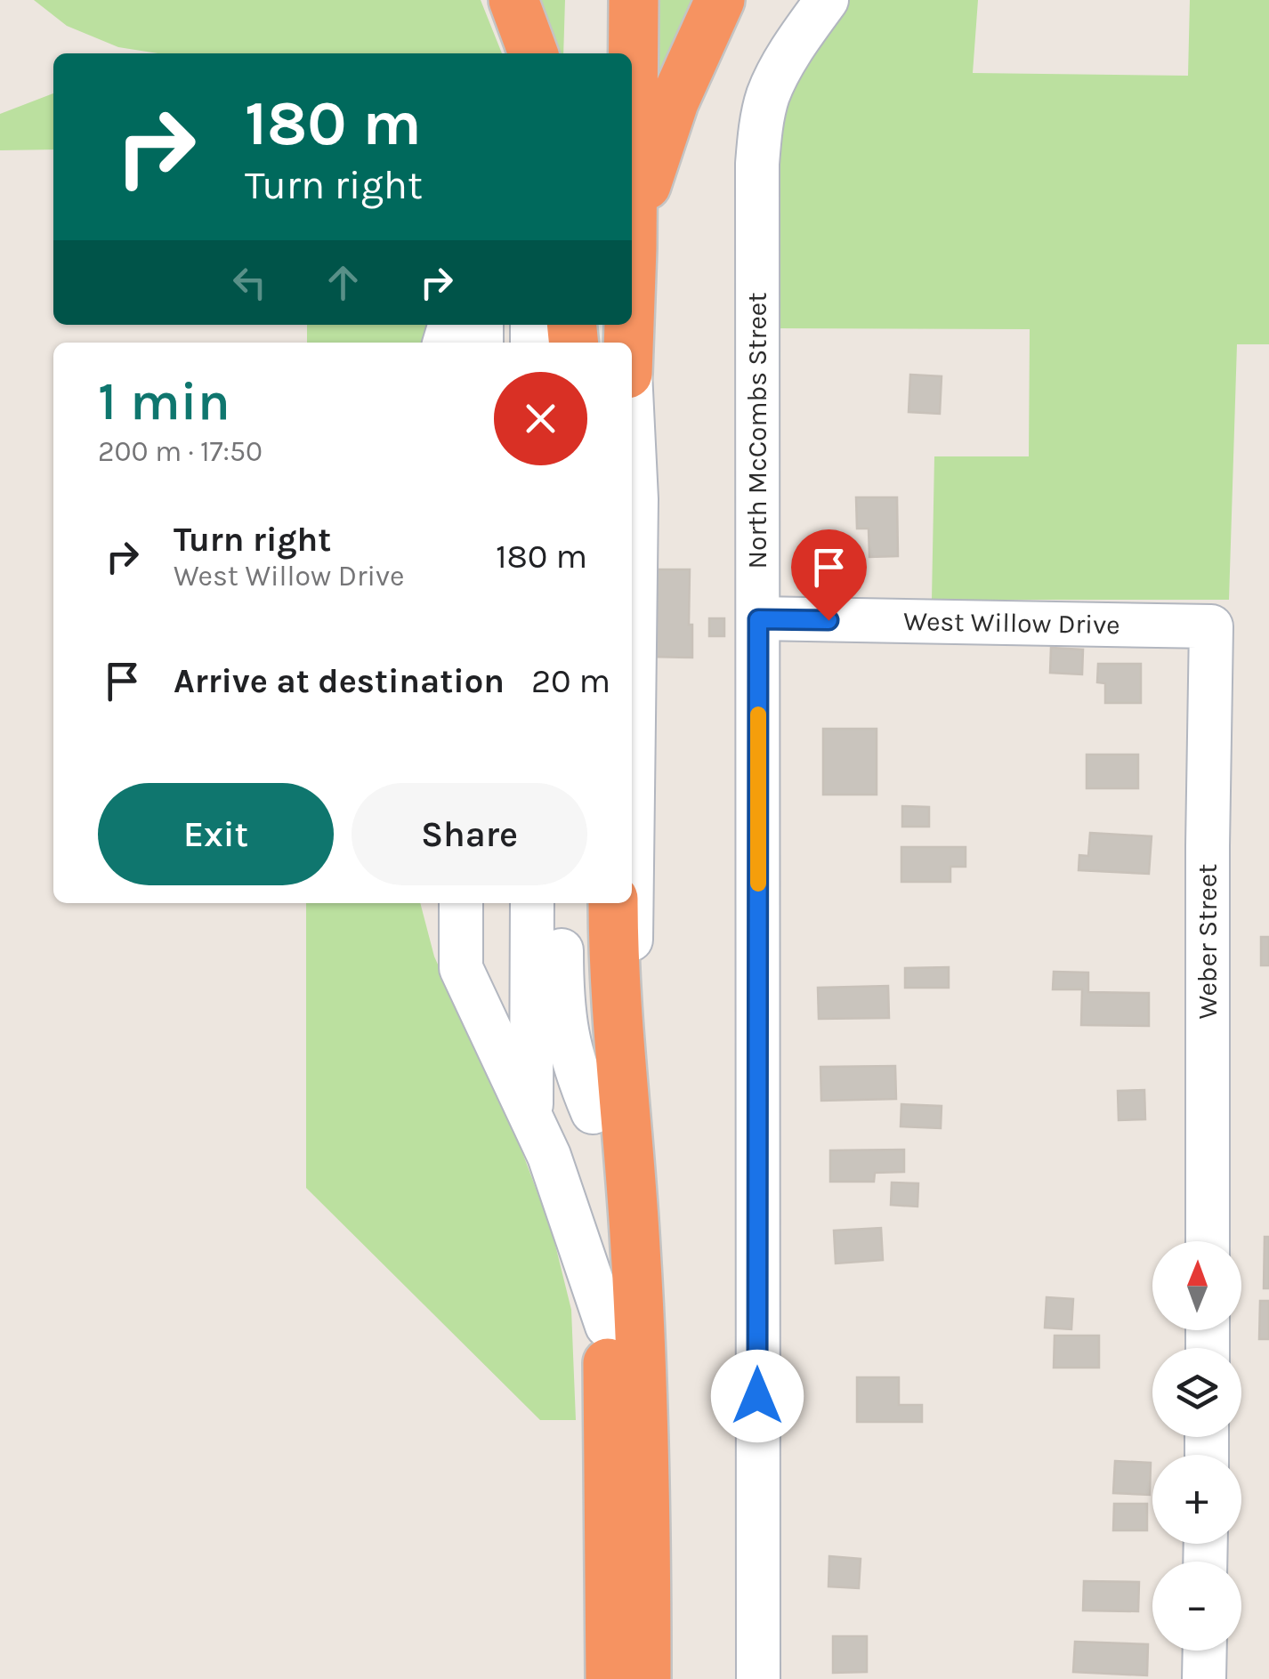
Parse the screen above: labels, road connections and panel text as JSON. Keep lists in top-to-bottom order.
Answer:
{
  "streets": {
    "street": ["North McCombs Street", "West Willow Drive", "Weber Street"]
  },
  "crossings": [
    ["North McCombs Street", "West Willow Drive"],
    ["West Willow Drive", "Weber Street"]
  ],
  "north": "top",
  "page": {
    "turn": ["180 m", "Turn right"],
    "heading": ["1 min", "200 m · 17:50"],
    "list": [
      {
        "name": "Turn right",
        "note": "West Willow Drive",
        "value": "180 m"
      },
      {
        "name": "Arrive at destination",
        "value": "20 m"
      }
    ],
    "buttons": ["Exit", "Share"],
    "map_buttons": ["+", "−"]
  }
}
